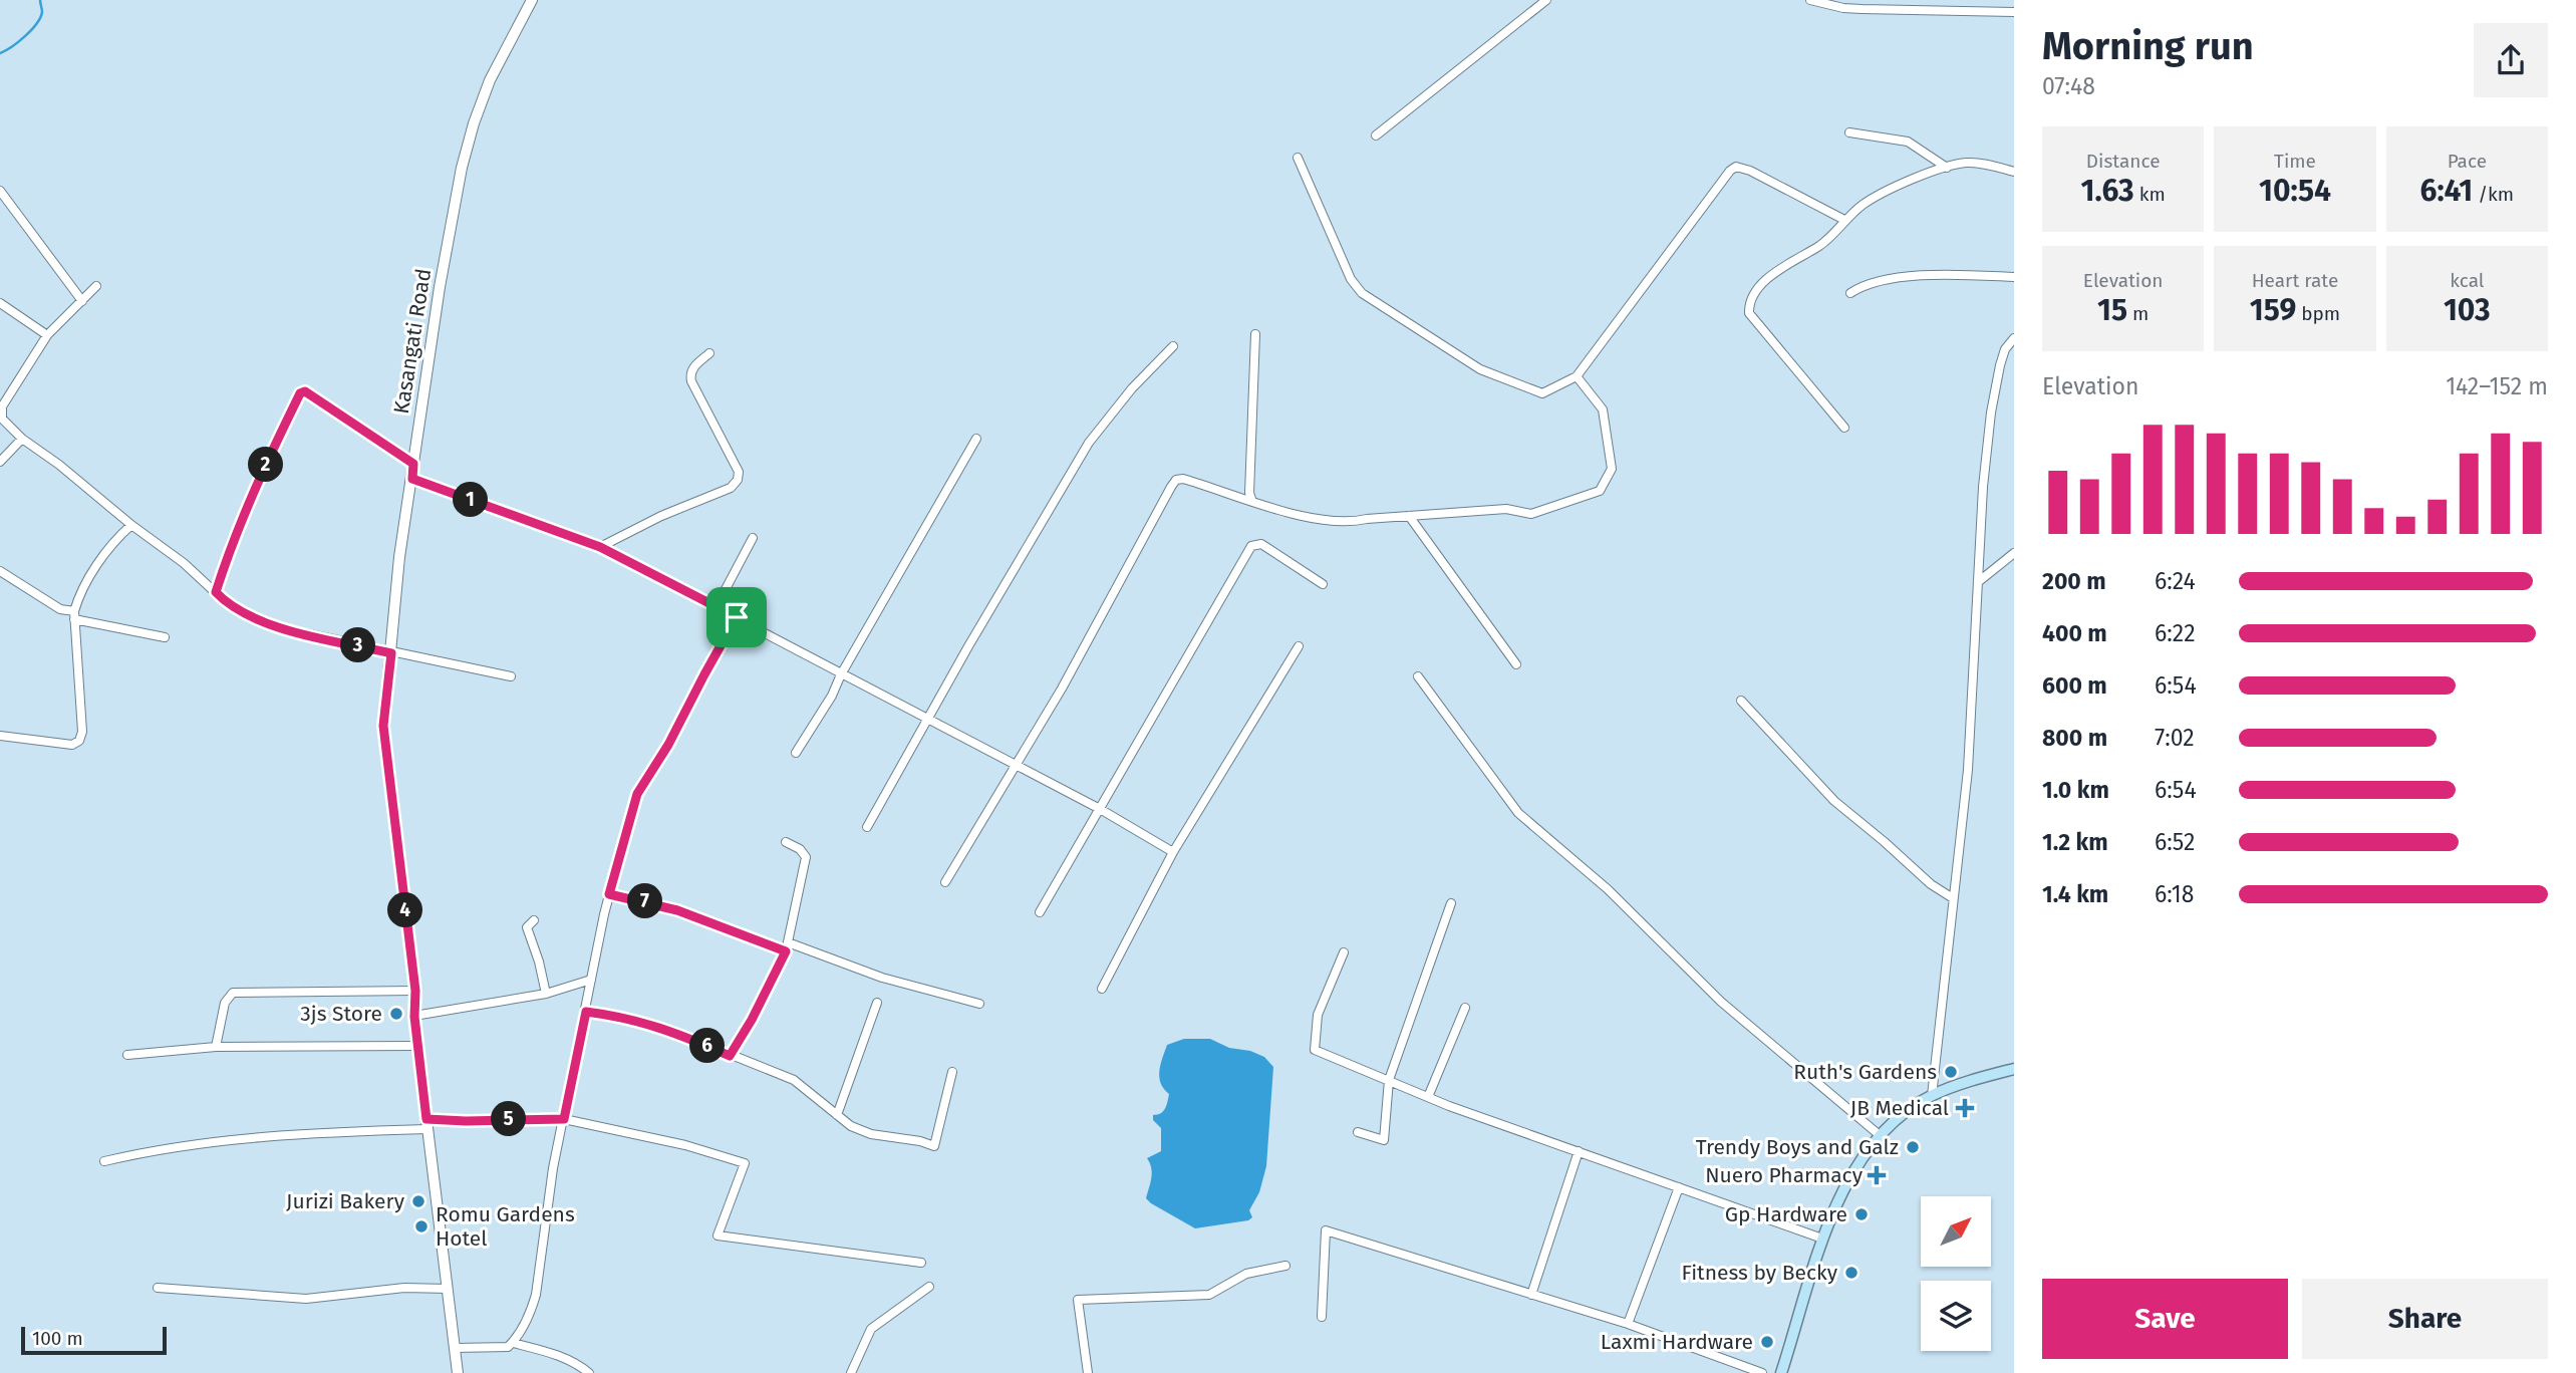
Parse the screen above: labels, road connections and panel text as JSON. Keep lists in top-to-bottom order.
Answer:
{
  "streets": {
    "street": ["Kasangati Road"]
  },
  "places": {
    "other": [
      "3js Store",
      "Ruth's Gardens",
      "Trendy Boys and Galz",
      "Jurizi Bakery",
      "Gp Hardware",
      "Romu Gardens Hotel",
      "Fitness by Becky",
      "Laxmi Hardware"
    ],
    "health": ["JB Medical", "Nuero Pharmacy"]
  },
  "scale_bar": "100 m",
  "north": "top right",
  "page": {
    "heading": ["Morning run", "07:48"],
    "stats": [
      ["Distance", "1.63 km"],
      ["Time", "10:54"],
      ["Pace", "6:41 /km"],
      ["Elevation", "15 m"],
      ["Heart rate", "159 bpm"],
      ["kcal", "103"]
    ],
    "chart": ["Elevation", "142–152 m"],
    "pins": [
      "2",
      "1",
      "3",
      "7",
      "4",
      "6",
      "5"
    ],
    "list": [
      {
        "name": "200 m",
        "note": "6:24"
      },
      {
        "name": "400 m",
        "note": "6:22"
      },
      {
        "name": "600 m",
        "note": "6:54"
      },
      {
        "name": "800 m",
        "note": "7:02"
      },
      {
        "name": "1.0 km",
        "note": "6:54"
      },
      {
        "name": "1.2 km",
        "note": "6:52"
      },
      {
        "name": "1.4 km",
        "note": "6:18"
      }
    ],
    "buttons": ["Save", "Share"],
    "scale": "100 m"
  }
}
